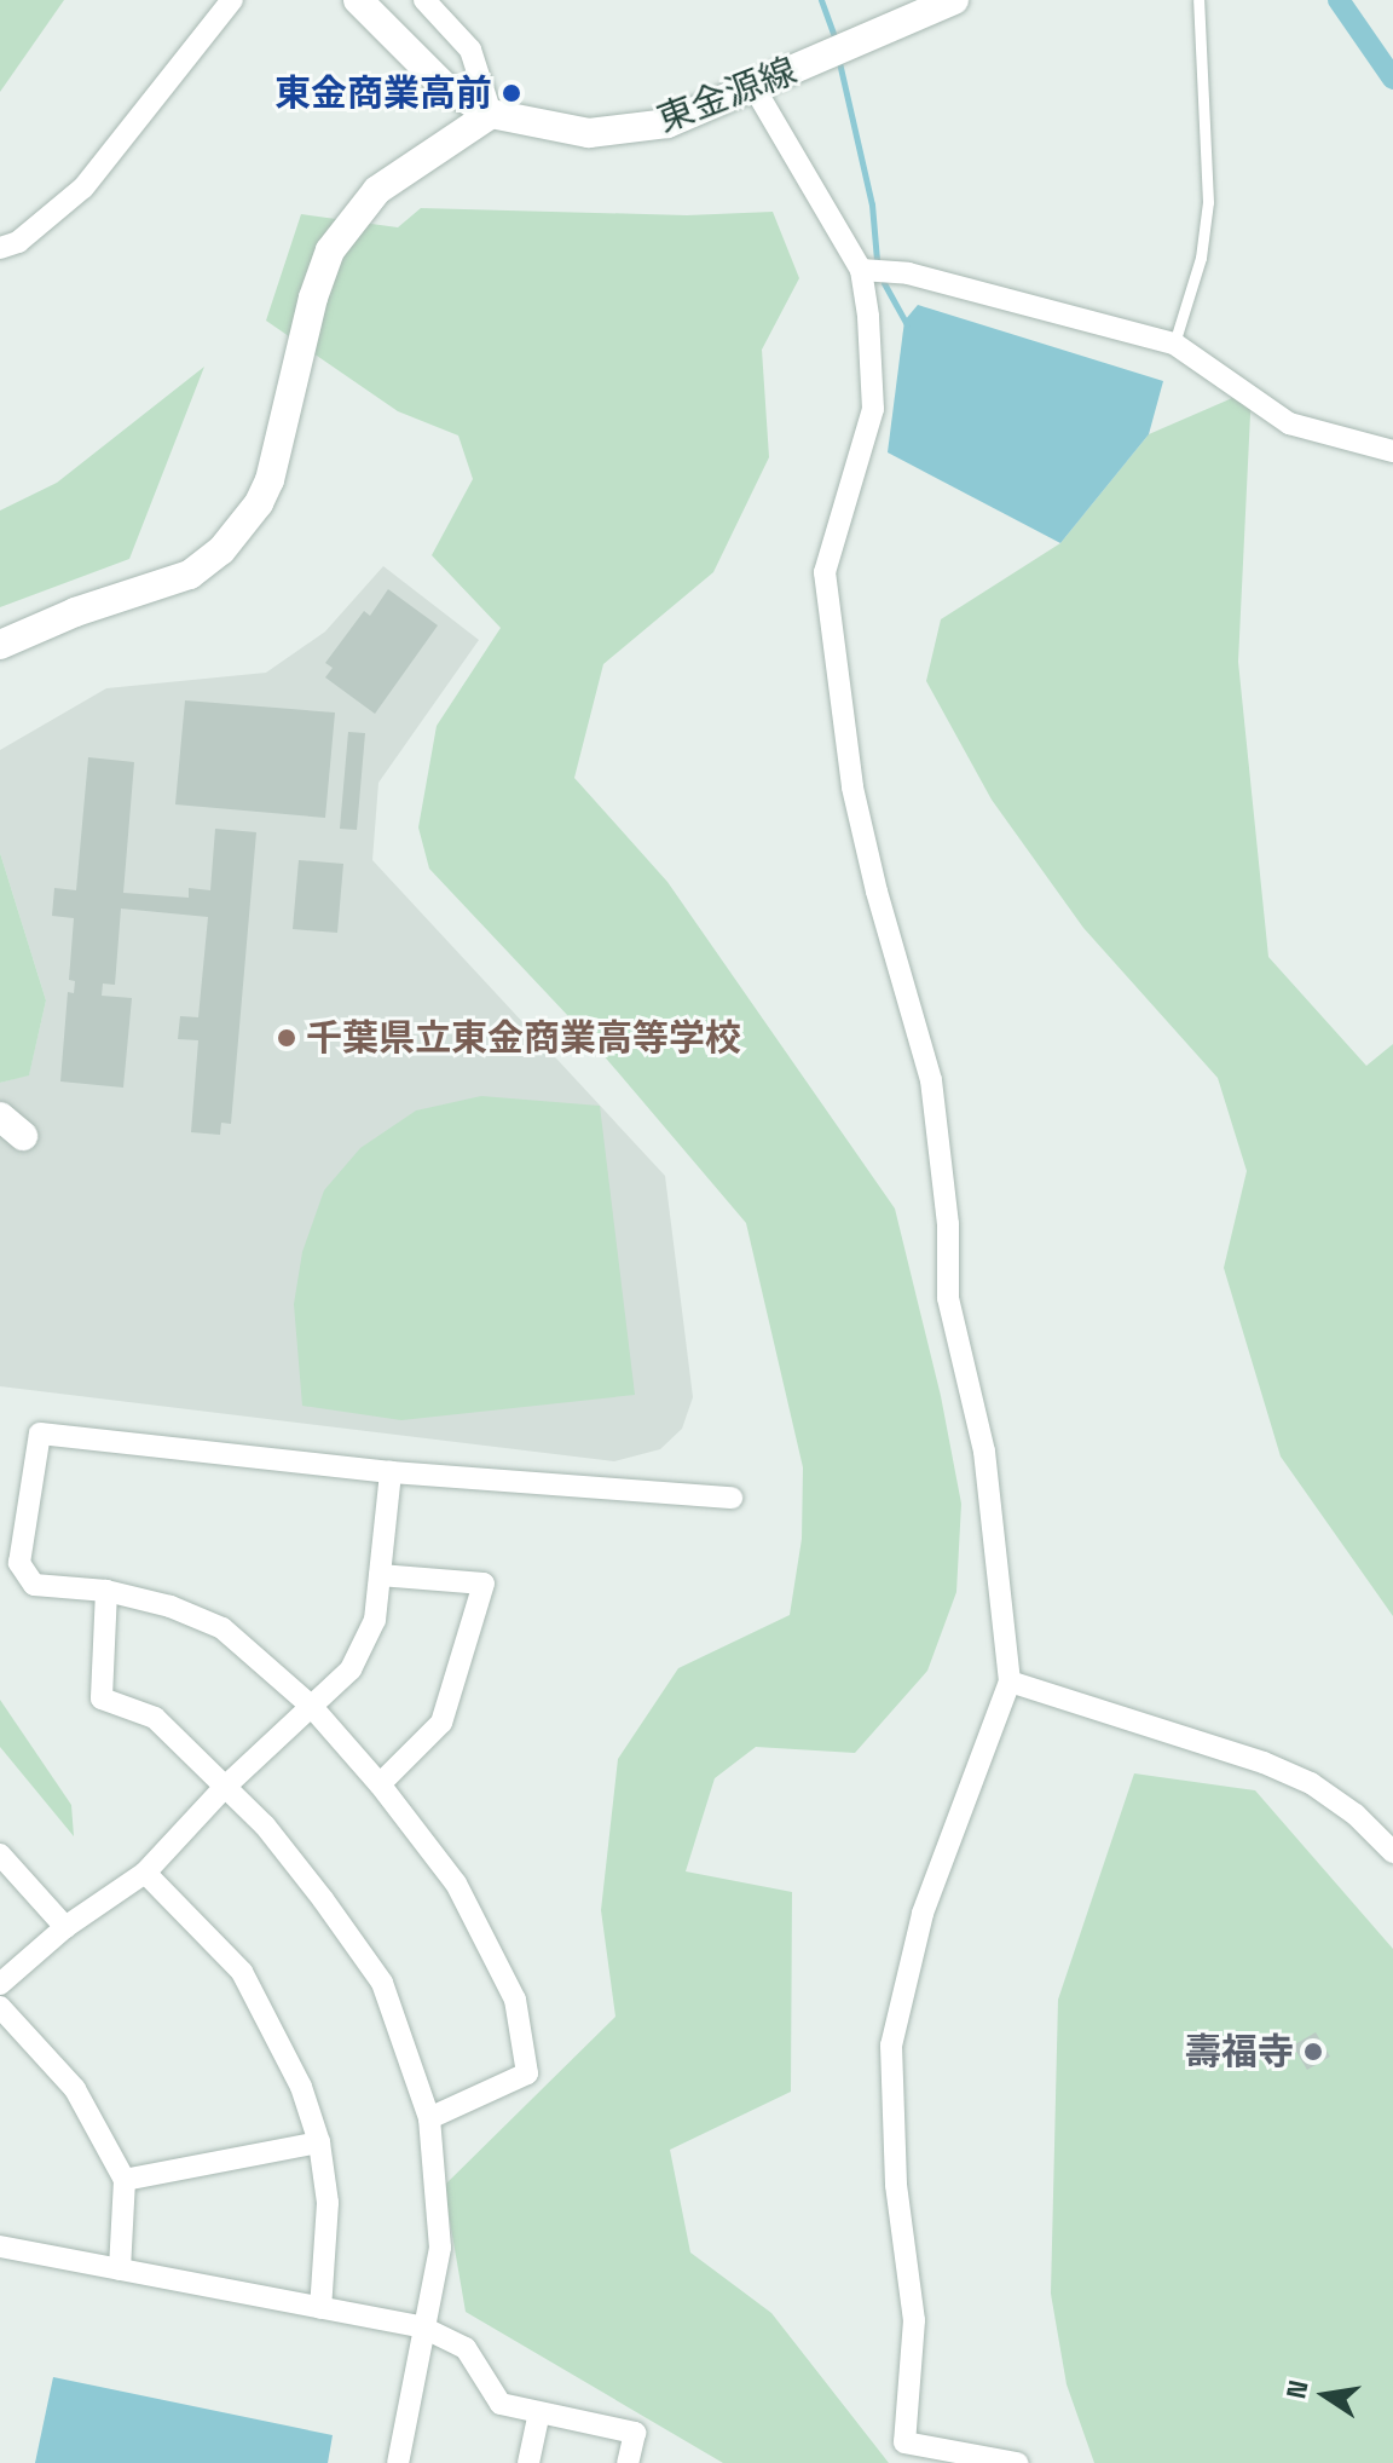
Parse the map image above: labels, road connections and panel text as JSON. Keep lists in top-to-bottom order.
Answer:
{
  "streets": {
    "street": ["東金源線"]
  },
  "places": ["東金商業高前", "千葉県立東金商業高等学校", "壽福寺"],
  "north": "left"
}
